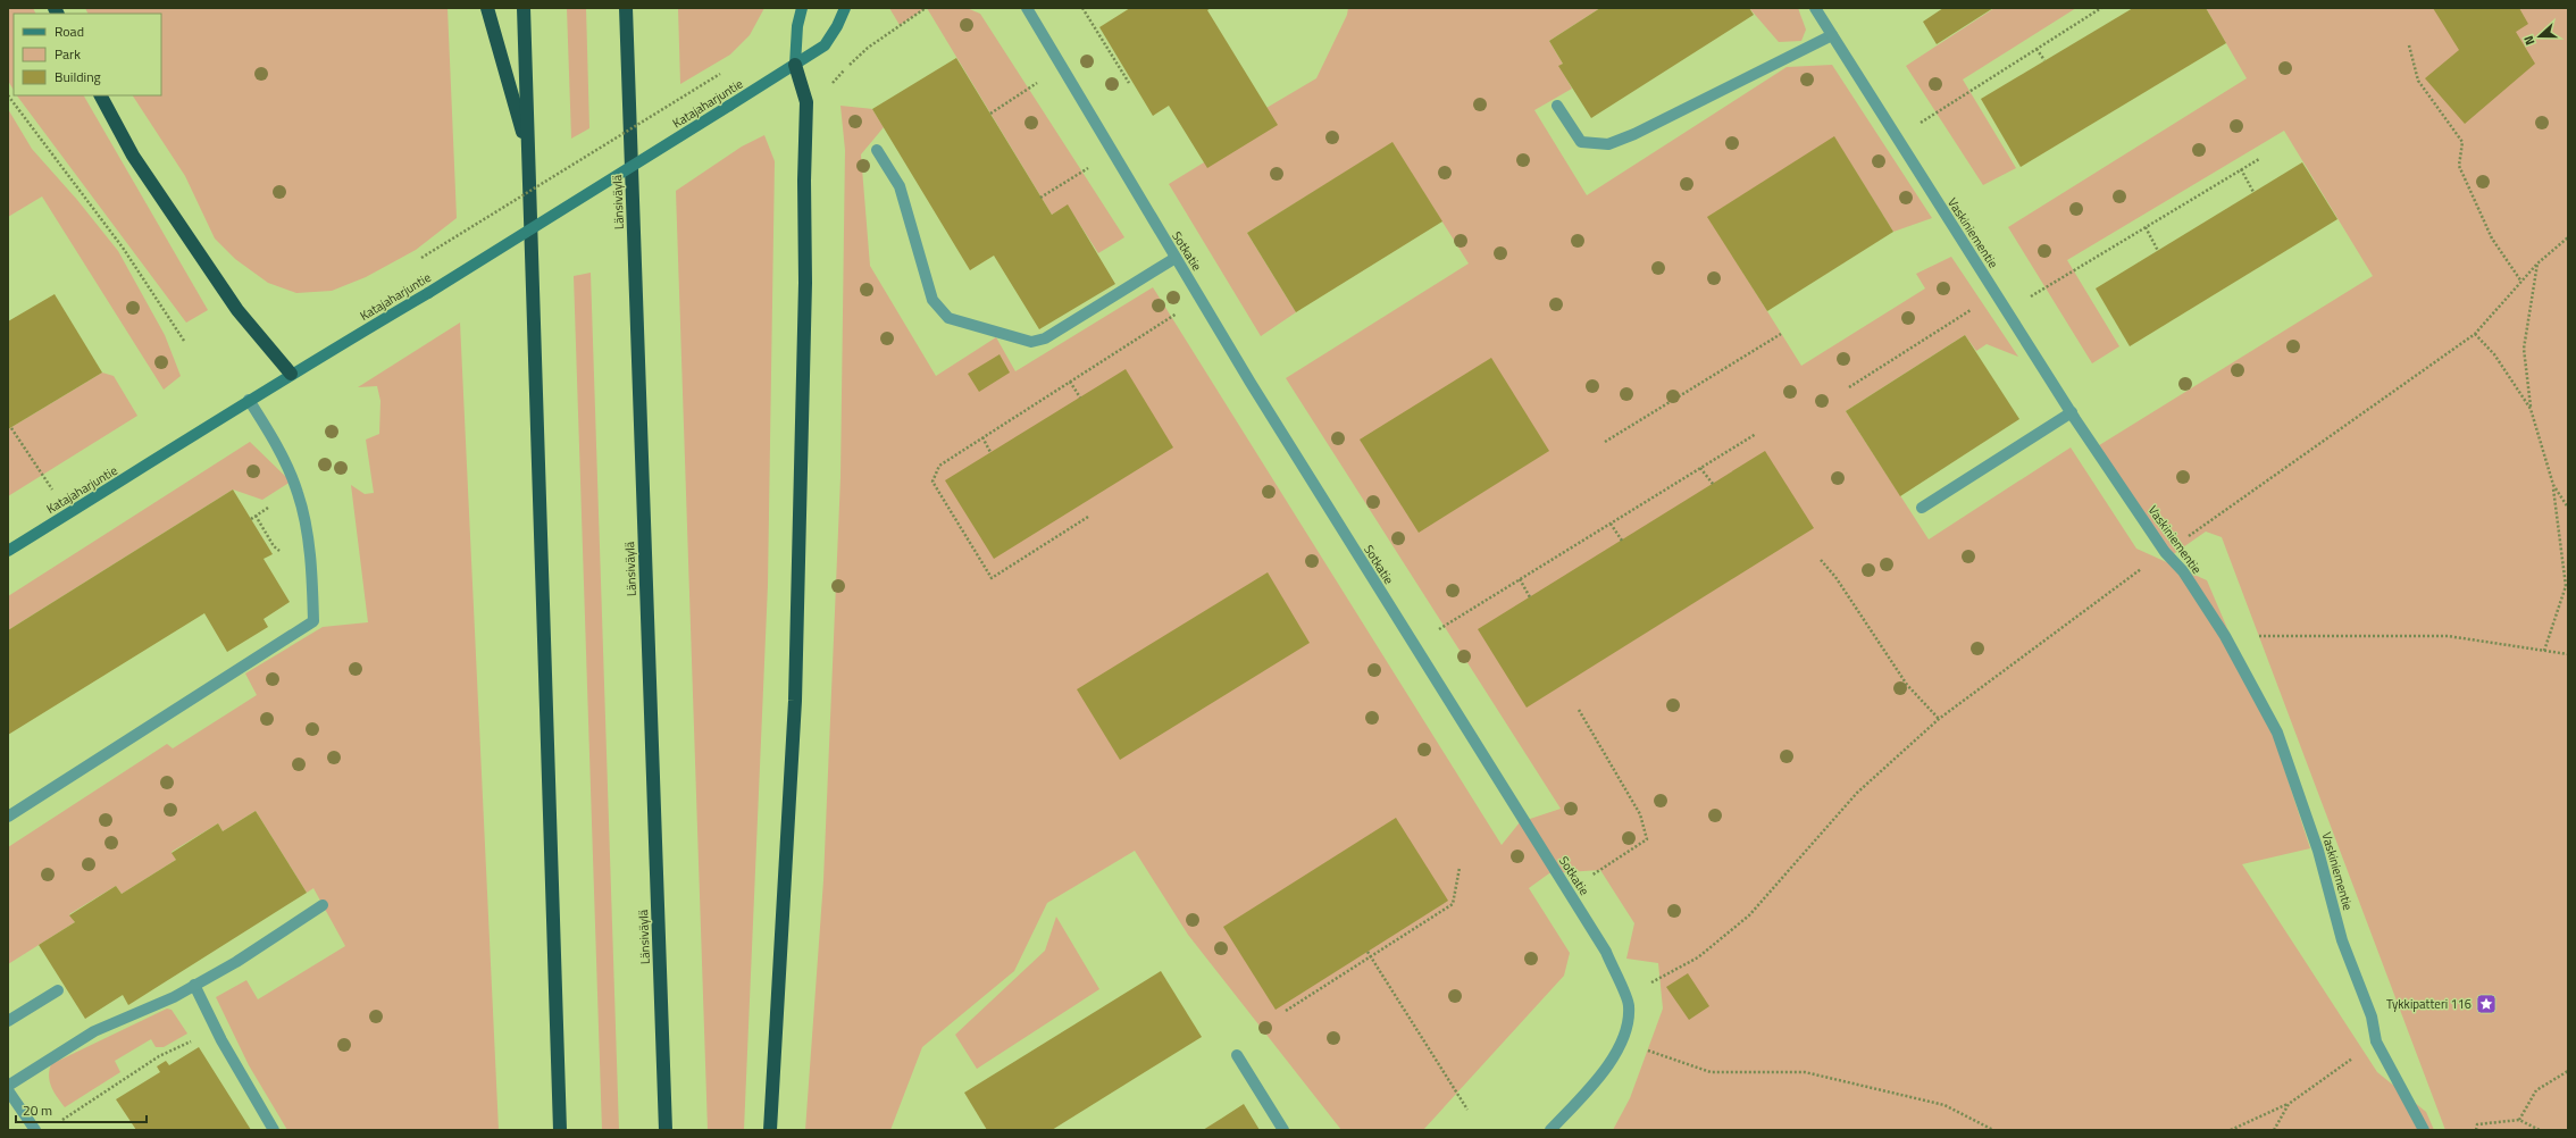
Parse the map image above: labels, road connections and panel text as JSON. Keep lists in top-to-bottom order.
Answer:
{
  "streets": {
    "highway": ["Länsiväylä"],
    "main road": ["Katajaharjuntie"],
    "street": ["Vaskiniementie", "Sotkatie"]
  },
  "places": {
    "place": ["Tykkipatteri 116"]
  },
  "legend": ["Road", "Park", "Building"],
  "scale_bar": "20 m",
  "north": "left"
}
